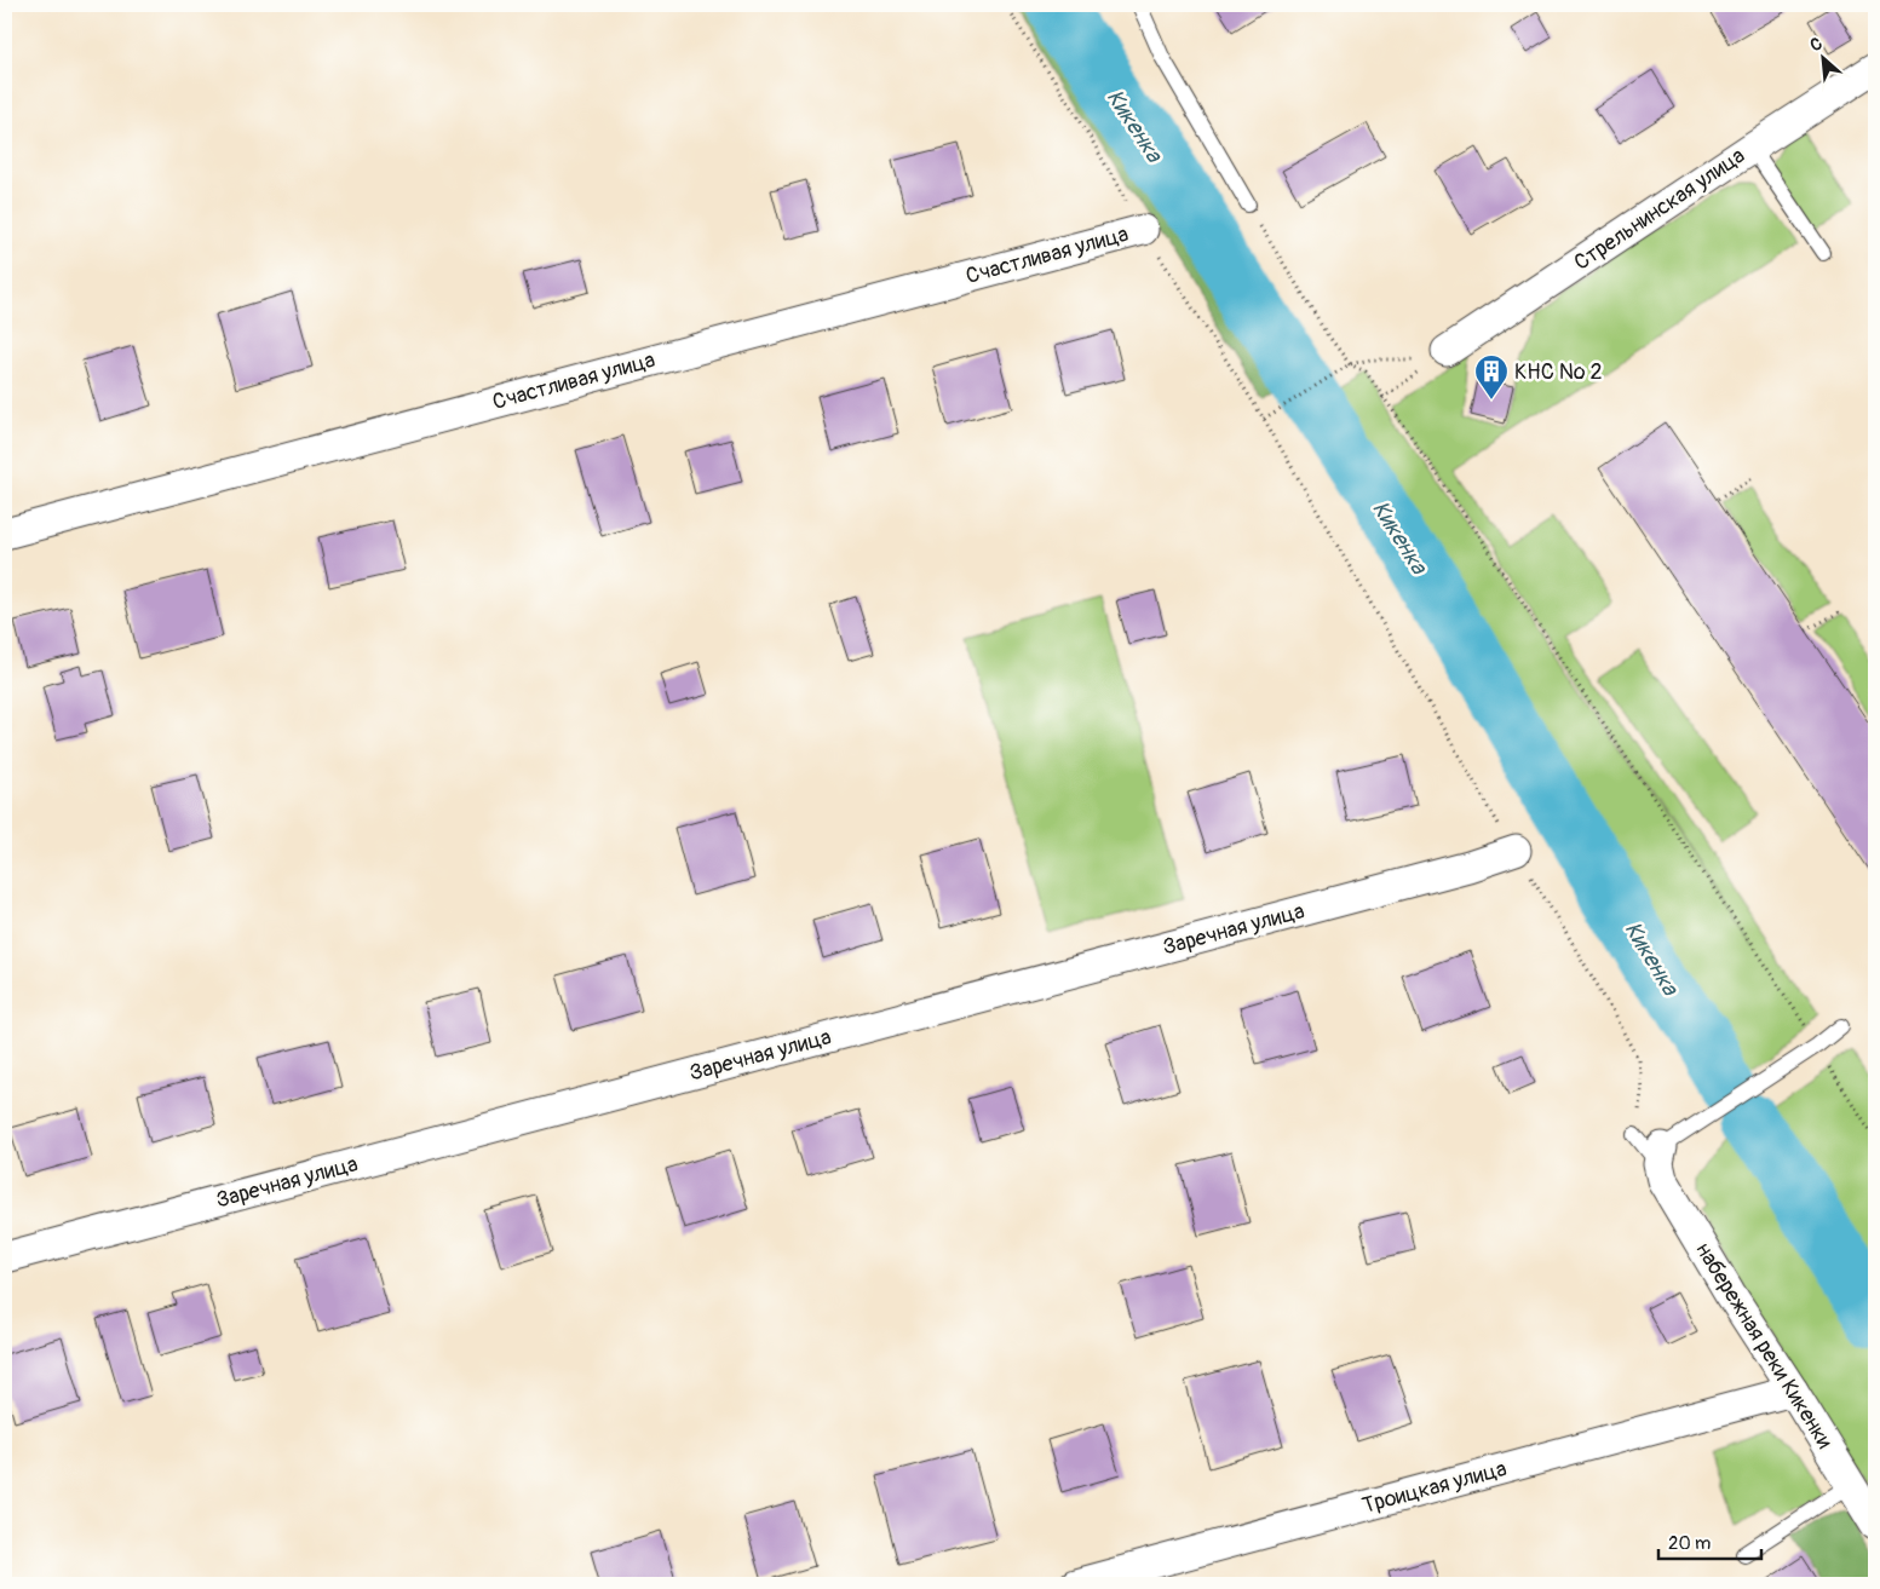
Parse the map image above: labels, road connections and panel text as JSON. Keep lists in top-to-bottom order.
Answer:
{
  "streets": {
    "street": [
      "Стрельнинская улица",
      "Счастливая улица",
      "Заречная улица",
      "набережная реки Кикенки",
      "Троицкая улица"
    ]
  },
  "crossings": [
    ["набережная реки Кикенки", "Троицкая улица"]
  ],
  "water": ["Кикенка"],
  "places": {
    "building": ["КНС № 2"]
  },
  "scale_bar": "20 m",
  "north": "top left"
}
